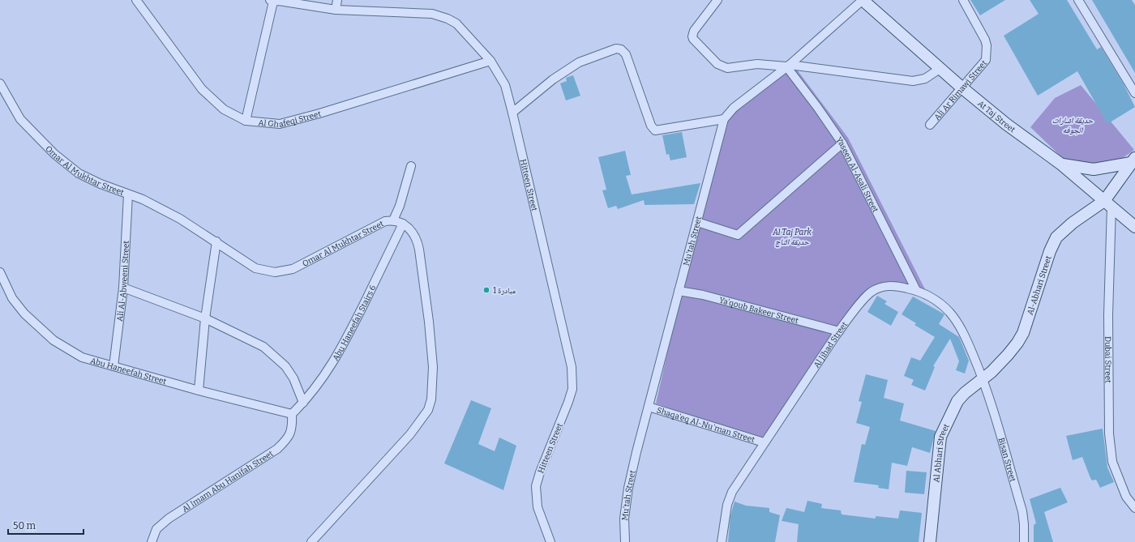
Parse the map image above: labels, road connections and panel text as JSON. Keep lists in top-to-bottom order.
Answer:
{
  "streets": {
    "street": [
      "Ali Ar Rimawi Street",
      "At Taj Street",
      "Al Ghafeqi Street",
      "Omar Al Mukhtar Street",
      "Yaseen Al-Asali Street",
      "Hitteen Street",
      "Mu'tah Street",
      "Ali Al-Abweeni Street",
      "Al-Abhari Street",
      "Ya'qoub Bakeer Street",
      "Abu Haneefah Stairs 6",
      "Al Jihad Street",
      "Dubai Street",
      "Abu Haneefah Street",
      "Shaqa'eq Al-Nu'man Street",
      "Al Abhari Street",
      "Bisan Street",
      "Al Imam Abu Hanifah Street"
    ]
  },
  "crossings": [
    ["Ali Ar Rimawi Street", "At Taj Street"],
    ["At Taj Street", "Mu'tah Street"],
    ["At Taj Street", "Al-Abhari Street"],
    ["At Taj Street", "Dubai Street"],
    ["Al Ghafeqi Street", "Hitteen Street"],
    ["Omar Al Mukhtar Street", "Ali Al-Abweeni Street"],
    ["Omar Al Mukhtar Street", "Abu Haneefah Stairs 6"],
    ["Yaseen Al-Asali Street", "Mu'tah Street"],
    ["Yaseen Al-Asali Street", "Al Jihad Street"],
    ["Mu'tah Street", "Ya'qoub Bakeer Street"],
    ["Mu'tah Street", "Shaqa'eq Al-Nu'man Street"],
    ["Ali Al-Abweeni Street", "Abu Haneefah Street"],
    ["Al-Abhari Street", "Al Jihad Street"],
    ["Al-Abhari Street", "Dubai Street"],
    ["Al-Abhari Street", "Al Abhari Street"],
    ["Al-Abhari Street", "Bisan Street"],
    ["Ya'qoub Bakeer Street", "Al Jihad Street"],
    ["Abu Haneefah Stairs 6", "Abu Haneefah Street"],
    ["Abu Haneefah Stairs 6", "Al Imam Abu Hanifah Street"],
    ["Al Jihad Street", "Shaqa'eq Al-Nu'man Street"],
    ["Al Jihad Street", "Al Abhari Street"],
    ["Al Jihad Street", "Bisan Street"],
    ["Abu Haneefah Street", "Al Imam Abu Hanifah Street"],
    ["Al Abhari Street", "Bisan Street"]
  ],
  "parks": ["حديقة اشارات الجوفه", "Al Taj Park حديقة التاج"],
  "places": ["مبادرة 1"],
  "scale_bar": "50 m"
}
